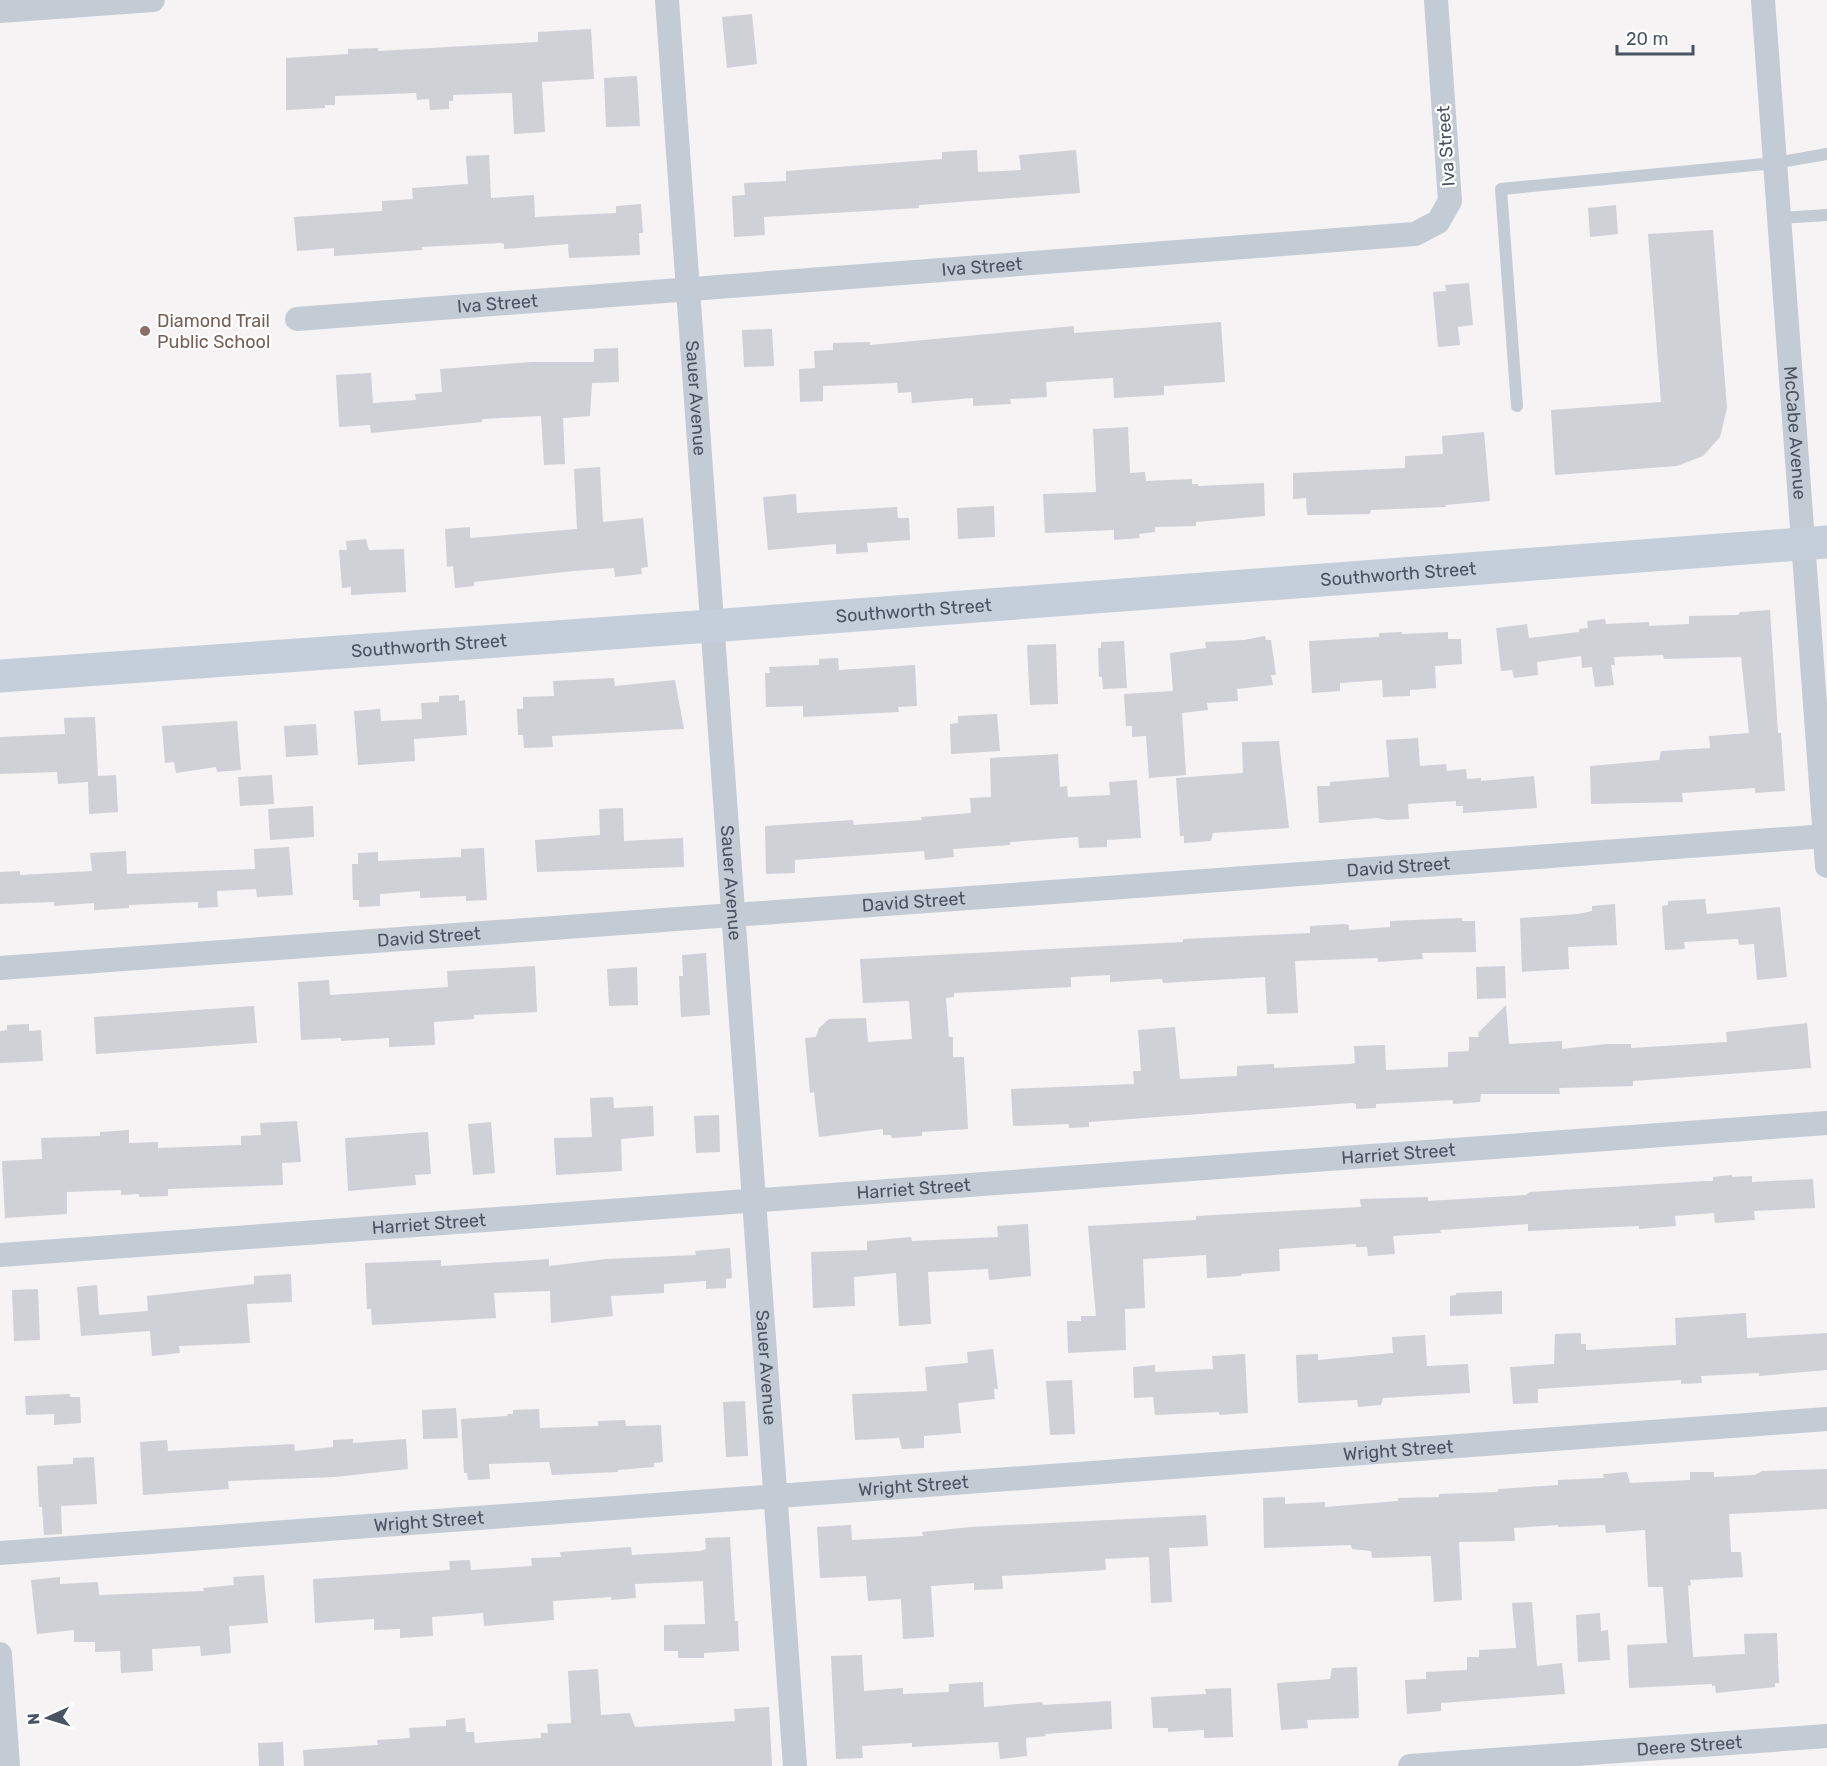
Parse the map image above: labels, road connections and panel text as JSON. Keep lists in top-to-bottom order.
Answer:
{
  "streets": {
    "main road": ["Southworth Street"],
    "street": [
      "Iva Street",
      "Sauer Avenue",
      "McCabe Avenue",
      "David Street",
      "Harriet Street",
      "Wright Street",
      "Deere Street"
    ]
  },
  "crossings": [
    ["Iva Street", "Sauer Avenue"],
    ["Sauer Avenue", "Southworth Street"],
    ["Sauer Avenue", "David Street"],
    ["Sauer Avenue", "Harriet Street"],
    ["Sauer Avenue", "Wright Street"],
    ["McCabe Avenue", "Southworth Street"],
    ["McCabe Avenue", "David Street"]
  ],
  "places": ["Diamond Trail Public School"],
  "scale_bar": "20 m",
  "north": "left"
}
